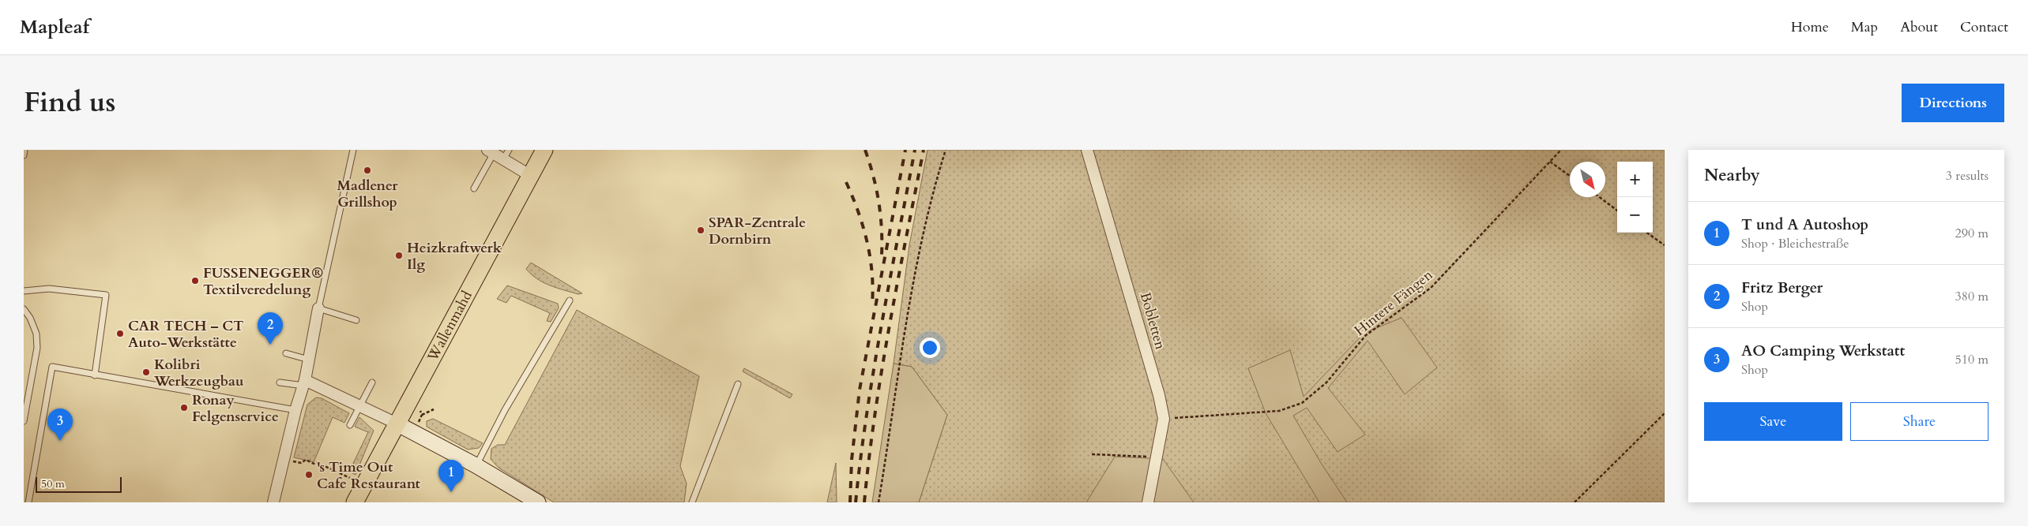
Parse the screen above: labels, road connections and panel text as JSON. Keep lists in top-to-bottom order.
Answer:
{
  "streets": {
    "main road": ["Wallenmahd"],
    "street": ["Bobletten"],
    "path": ["Hintere Fängen"]
  },
  "crossings": [
    ["Hintere Fängen", "Bobletten"]
  ],
  "places": [
    "Madlener Grillshop",
    "SPAR-Zentrale Dornbirn",
    "Heizkraftwerk Ilg",
    "FUSSENEGGER® Textilveredelung",
    "CAR TECH – CT Auto-Werkstätte",
    "Kolibri Werkzeugbau",
    "Ronay Felgenservice",
    "'s Time Out Cafe Restaurant"
  ],
  "scale_bar": "50 m",
  "north": "bottom right",
  "page": {
    "header": "Mapleaf",
    "nav": [
      "Home",
      "Map",
      "About",
      "Contact"
    ],
    "title": "Find us",
    "buttons": [
      "Directions",
      ["Save", "Share"]
    ],
    "heading": ["Nearby", "3 results"],
    "map_buttons": ["+", "−"],
    "list": [
      {
        "mark": "1",
        "name": "T und A Autoshop",
        "note": "Shop · Bleichestraße",
        "value": "290 m"
      },
      {
        "mark": "2",
        "name": "Fritz Berger",
        "note": "Shop",
        "value": "380 m"
      },
      {
        "mark": "3",
        "name": "AO Camping Werkstatt",
        "note": "Shop",
        "value": "510 m"
      }
    ],
    "pins": ["2", "3", "1"],
    "scale": "50 m"
  }
}
